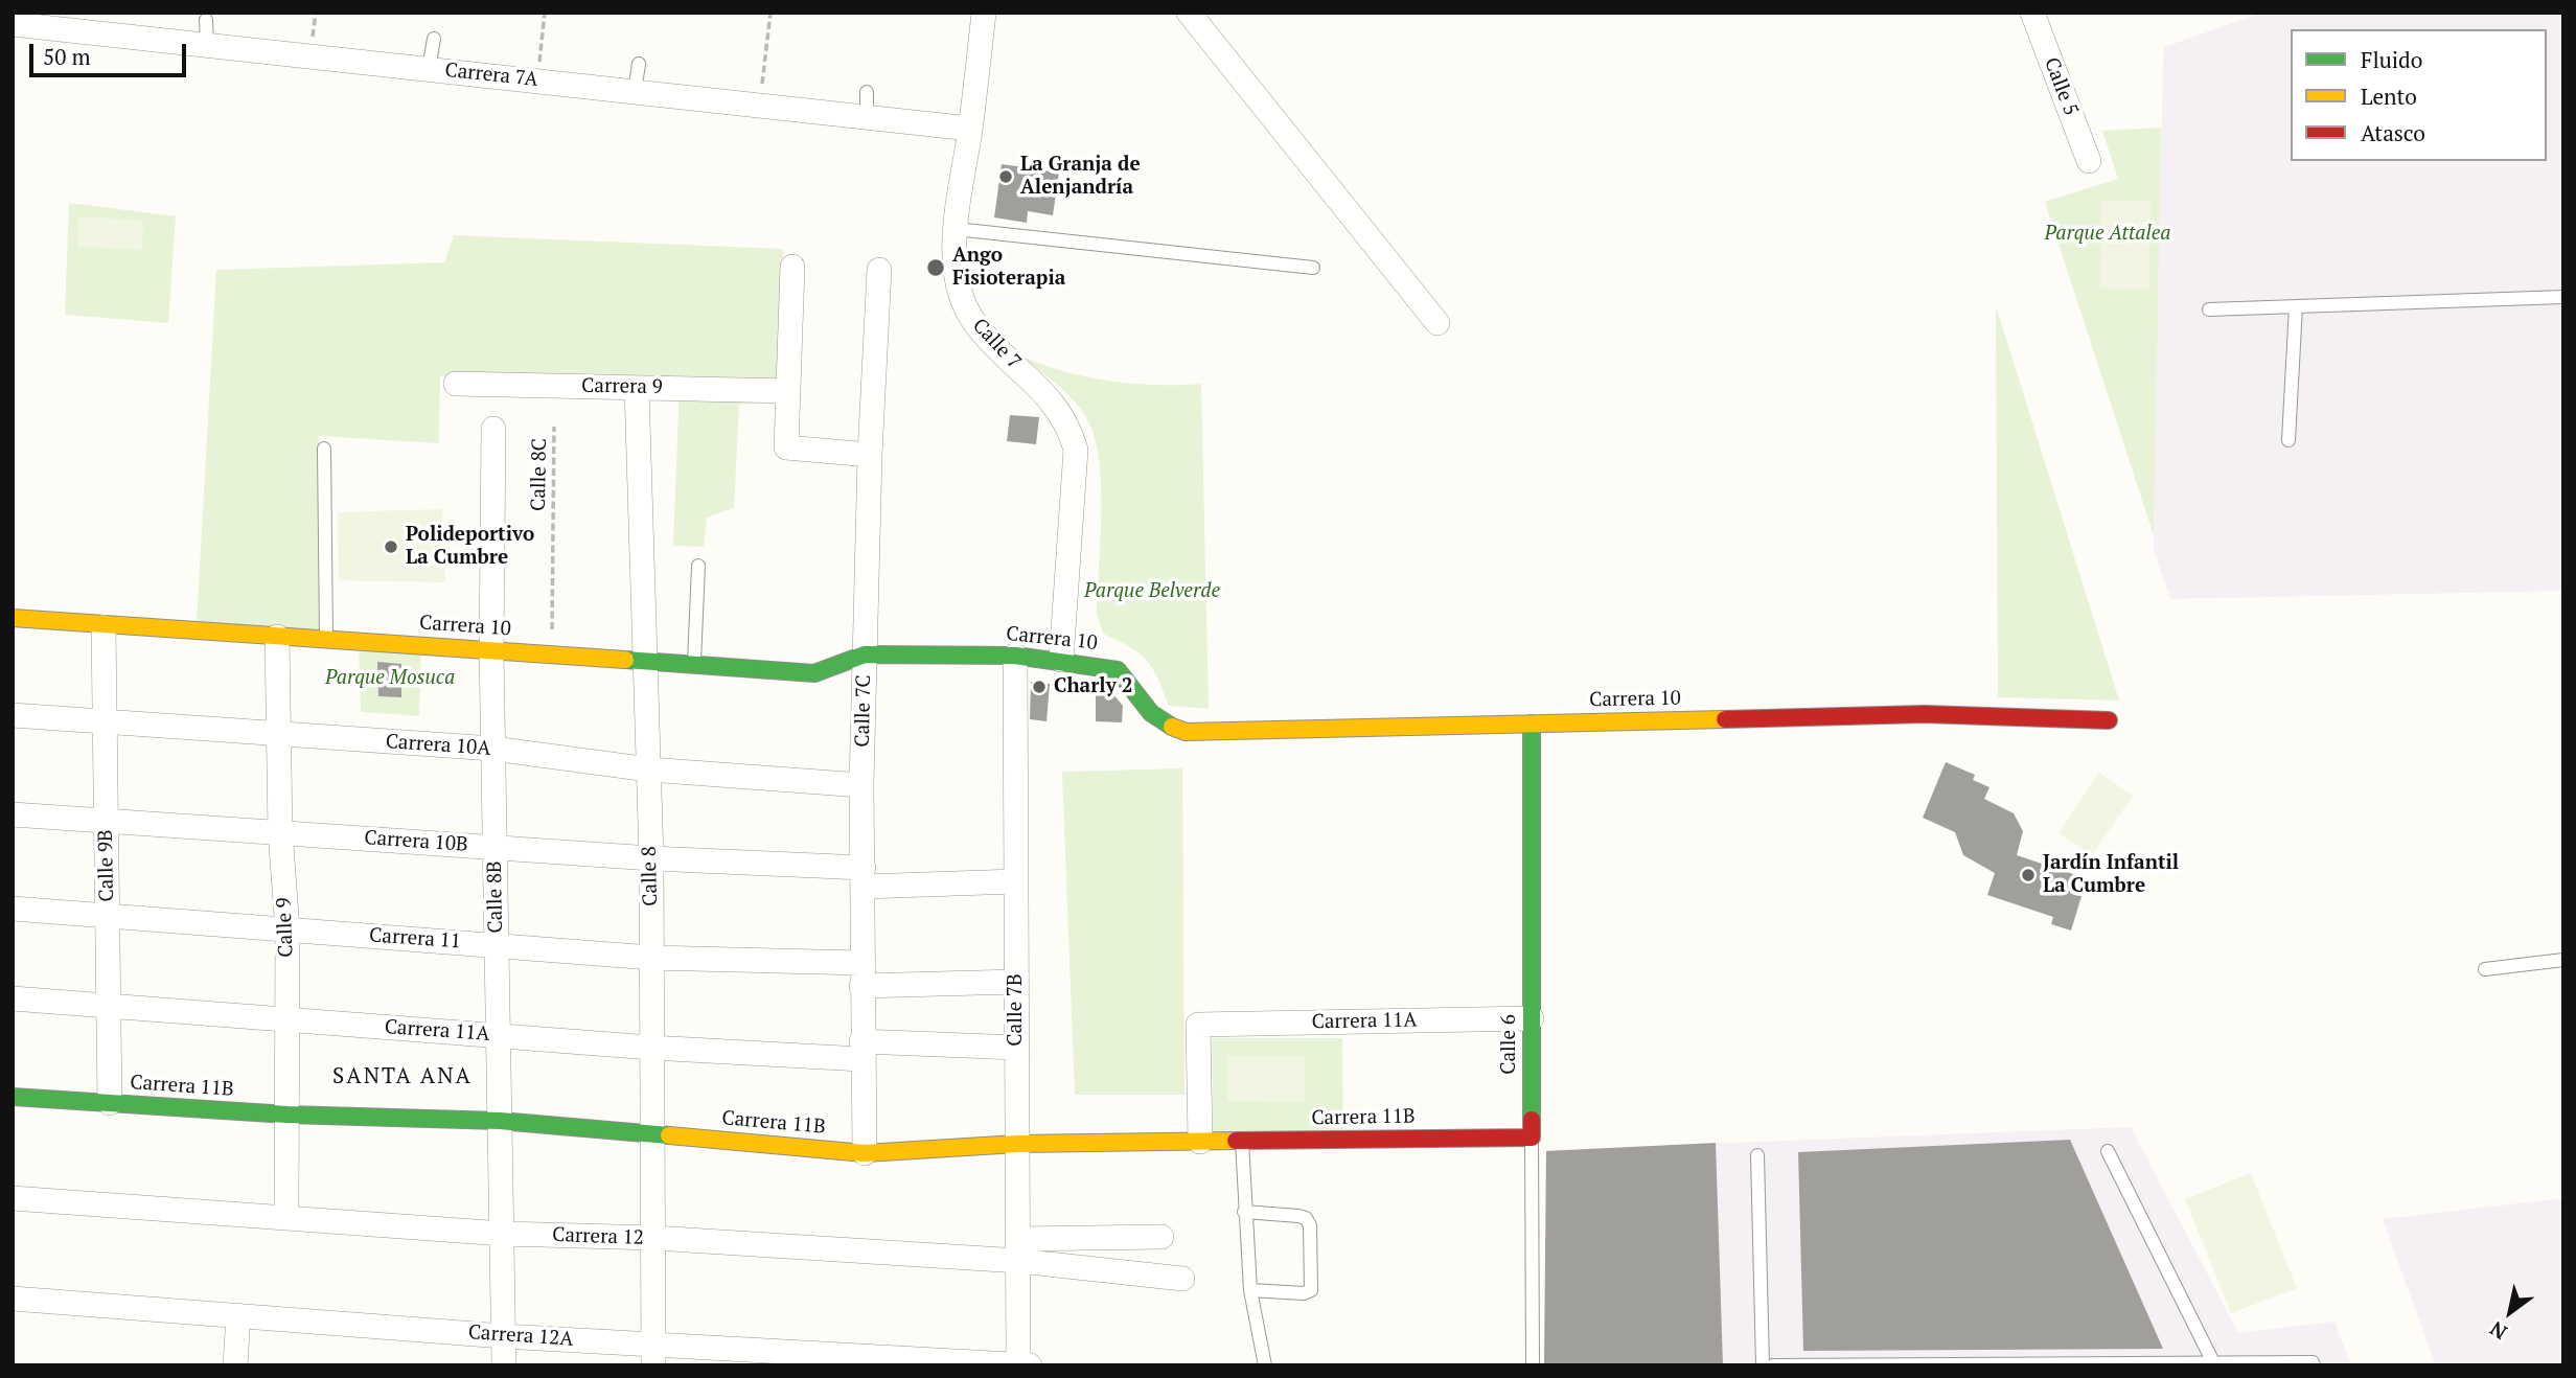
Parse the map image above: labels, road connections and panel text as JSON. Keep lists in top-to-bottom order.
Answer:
{
  "streets": {
    "street": [
      "Carrera 7A",
      "Calle 5",
      "Calle 7",
      "Carrera 9",
      "Carrera 10",
      "Calle 7C",
      "Carrera 10A",
      "Carrera 10B",
      "Calle 9B",
      "Calle 8",
      "Calle 8B",
      "Calle 9",
      "Carrera 11",
      "Calle 7B",
      "Carrera 11A",
      "Calle 6",
      "Carrera 11B",
      "Carrera 12",
      "Carrera 12A"
    ],
    "path": ["Calle 8C"]
  },
  "crossings": [
    ["Carrera 7A", "Calle 7"],
    ["Calle 7", "Carrera 10"],
    ["Carrera 9", "Calle 8"],
    ["Calle 8C", "Carrera 10"],
    ["Carrera 10", "Calle 7C"],
    ["Carrera 10", "Calle 9B"],
    ["Carrera 10", "Calle 8"],
    ["Carrera 10", "Calle 8B"],
    ["Carrera 10", "Calle 9"],
    ["Carrera 10", "Calle 7B"],
    ["Carrera 10", "Calle 6"],
    ["Calle 7C", "Carrera 10A"],
    ["Calle 7C", "Carrera 10B"],
    ["Calle 7C", "Carrera 11"],
    ["Calle 7C", "Carrera 11A"],
    ["Calle 7C", "Carrera 11B"],
    ["Carrera 10A", "Calle 9B"],
    ["Carrera 10A", "Calle 8"],
    ["Carrera 10A", "Calle 8B"],
    ["Carrera 10A", "Calle 9"],
    ["Carrera 10B", "Calle 9B"],
    ["Carrera 10B", "Calle 8"],
    ["Carrera 10B", "Calle 8B"],
    ["Carrera 10B", "Calle 9"],
    ["Carrera 10B", "Calle 7B"],
    ["Calle 9B", "Carrera 11"],
    ["Calle 9B", "Carrera 11A"],
    ["Calle 9B", "Carrera 11B"],
    ["Calle 8", "Carrera 11"],
    ["Calle 8", "Carrera 11A"],
    ["Calle 8", "Carrera 11B"],
    ["Calle 8", "Carrera 12"],
    ["Calle 8", "Carrera 12A"],
    ["Calle 8B", "Carrera 11"],
    ["Calle 8B", "Carrera 11A"],
    ["Calle 8B", "Carrera 11B"],
    ["Calle 8B", "Carrera 12"],
    ["Calle 8B", "Carrera 12A"],
    ["Calle 9", "Carrera 11"],
    ["Calle 9", "Carrera 11A"],
    ["Calle 9", "Carrera 11B"],
    ["Calle 9", "Carrera 12"],
    ["Carrera 11", "Calle 7B"],
    ["Calle 7B", "Carrera 11A"],
    ["Calle 7B", "Carrera 11B"],
    ["Calle 7B", "Carrera 12"],
    ["Calle 7B", "Carrera 12A"],
    ["Carrera 11A", "Calle 6"],
    ["Carrera 11A", "Carrera 11B"],
    ["Calle 6", "Carrera 11B"]
  ],
  "districts": ["SANTA ANA"],
  "parks": ["Parque Attalea", "Parque Belverde", "Parque Mosuca"],
  "places": [
    "La Granja de Alenjandría",
    "Ango Fisioterapia",
    "Polideportivo La Cumbre",
    "Charly 2",
    "Jardín Infantil La Cumbre"
  ],
  "legend": ["Fluido", "Lento", "Atasco"],
  "scale_bar": "50 m",
  "north": "bottom left"
}
